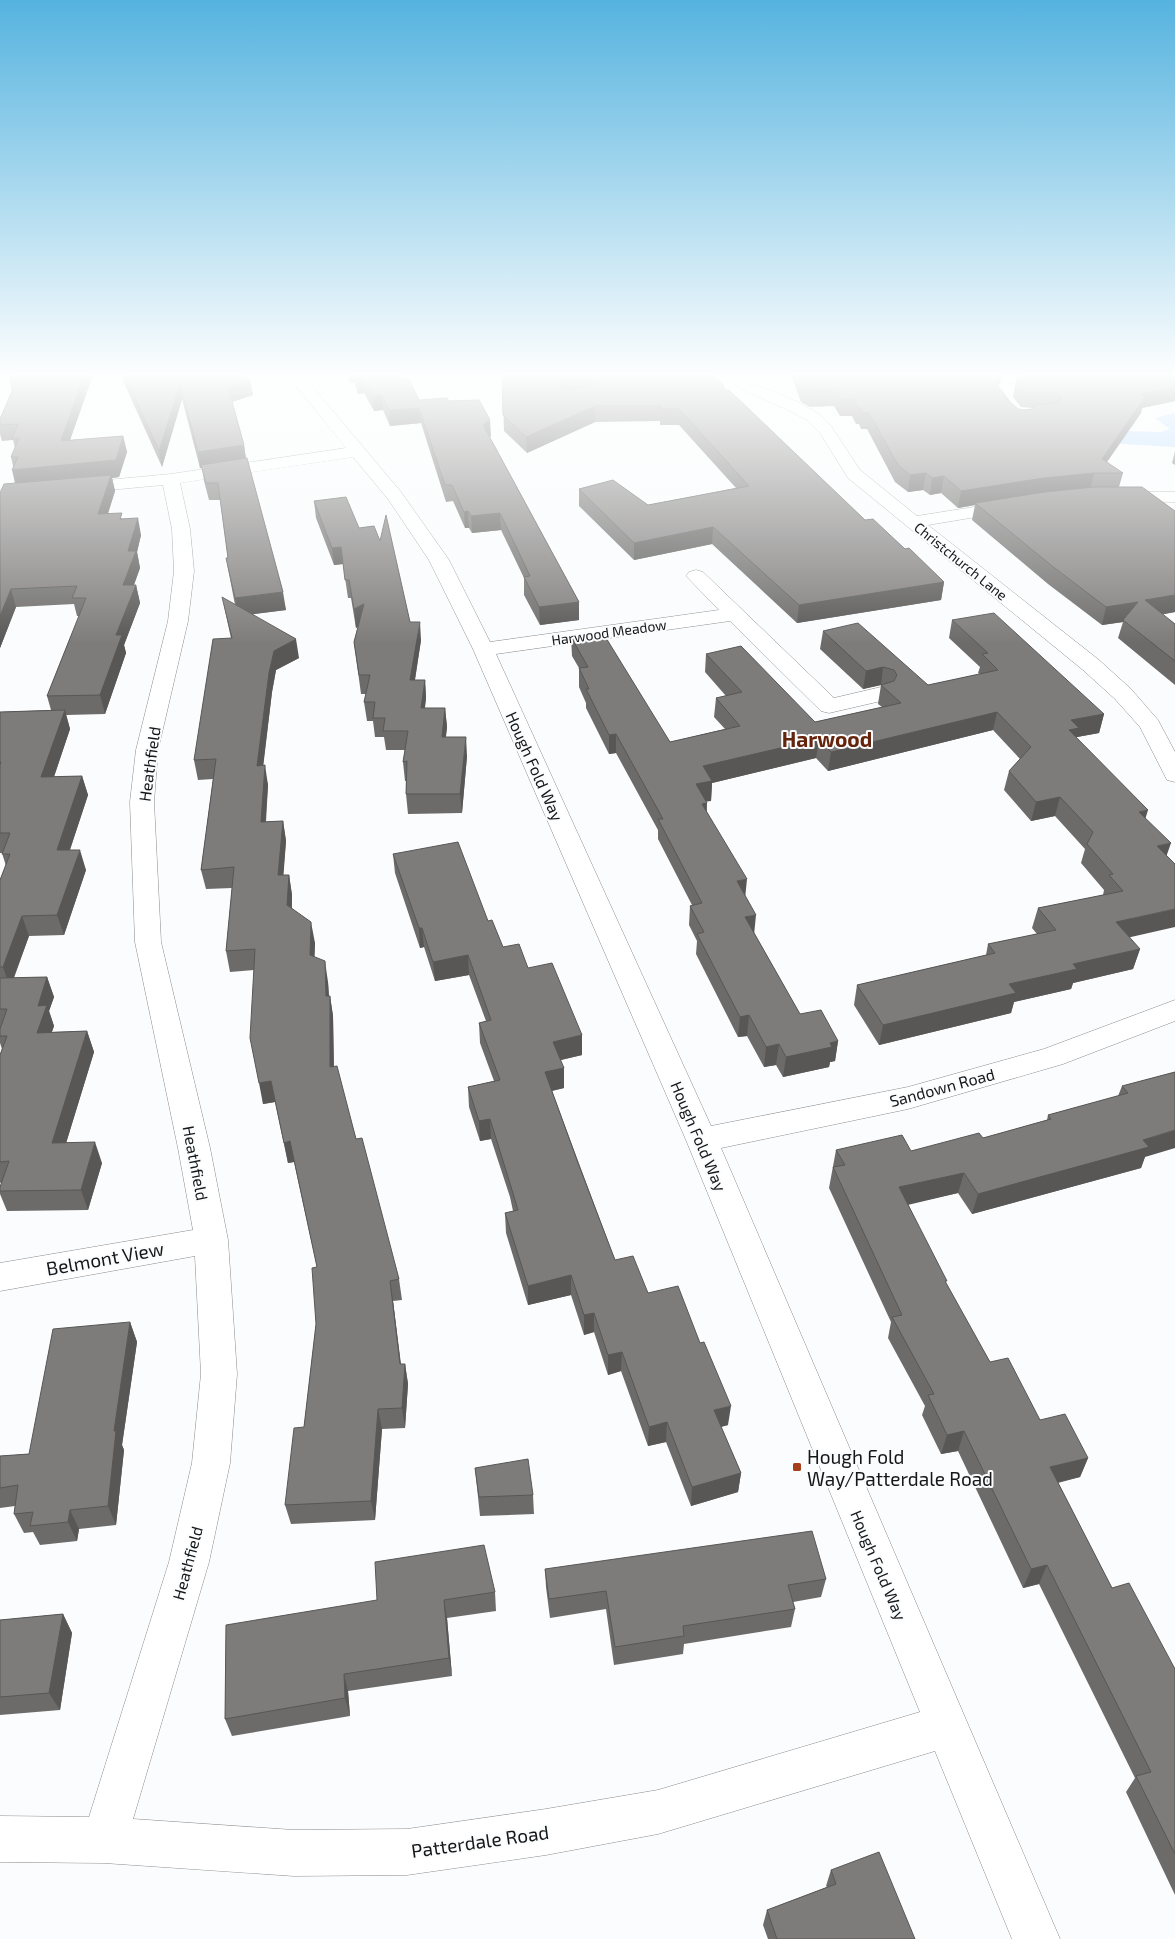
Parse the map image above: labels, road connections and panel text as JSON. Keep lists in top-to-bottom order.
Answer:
{
  "streets": {
    "street": [
      "Christchurch Lane",
      "Harwood Meadow",
      "Heathfield",
      "Hough Fold Way",
      "Sandown Road",
      "Belmont View",
      "Patterdale Road"
    ]
  },
  "crossings": [
    ["Harwood Meadow", "Hough Fold Way"],
    ["Heathfield", "Belmont View"],
    ["Heathfield", "Patterdale Road"],
    ["Hough Fold Way", "Sandown Road"],
    ["Hough Fold Way", "Patterdale Road"]
  ],
  "districts": ["Harwood"],
  "places": {
    "transit": ["Hough Fold Way/Patterdale Road"]
  }
}
